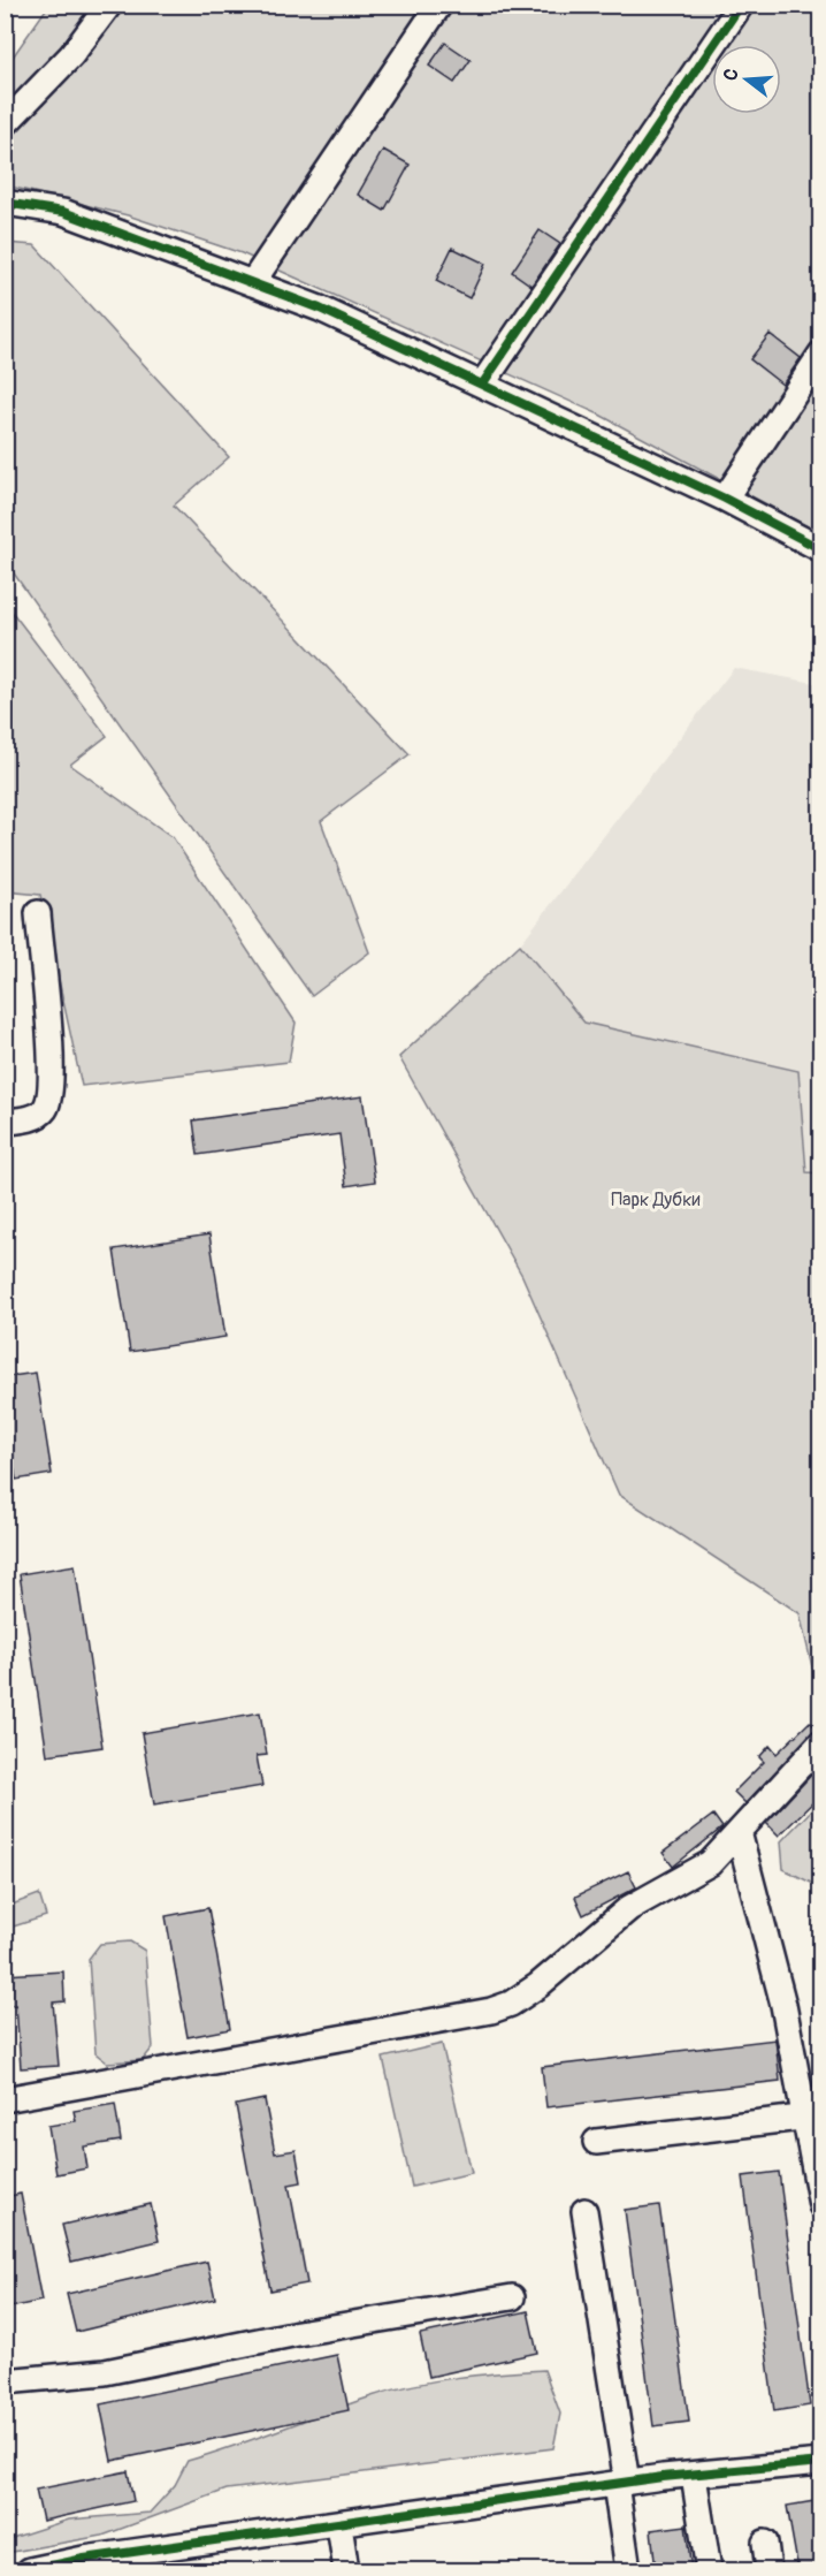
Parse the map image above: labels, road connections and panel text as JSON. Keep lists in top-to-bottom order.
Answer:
{
  "parks": ["Парк Дубки"],
  "north": "left"
}
